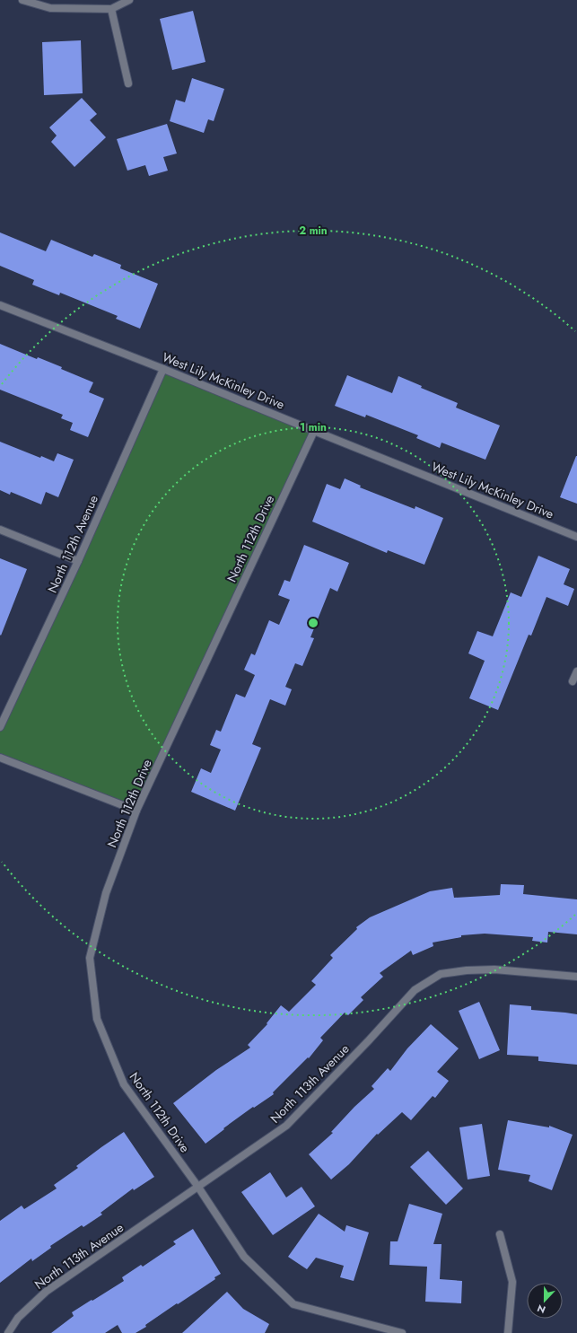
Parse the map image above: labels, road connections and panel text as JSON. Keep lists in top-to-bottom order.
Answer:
{
  "streets": {
    "street": [
      "West Lily McKinley Drive",
      "North 112th Drive",
      "North 112th Avenue",
      "North 113th Avenue"
    ]
  },
  "crossings": [
    ["West Lily McKinley Drive", "North 112th Drive"],
    ["West Lily McKinley Drive", "North 112th Avenue"],
    ["North 112th Drive", "North 113th Avenue"]
  ],
  "north": "bottom",
  "rings": ["2 min", "1 min"]
}
